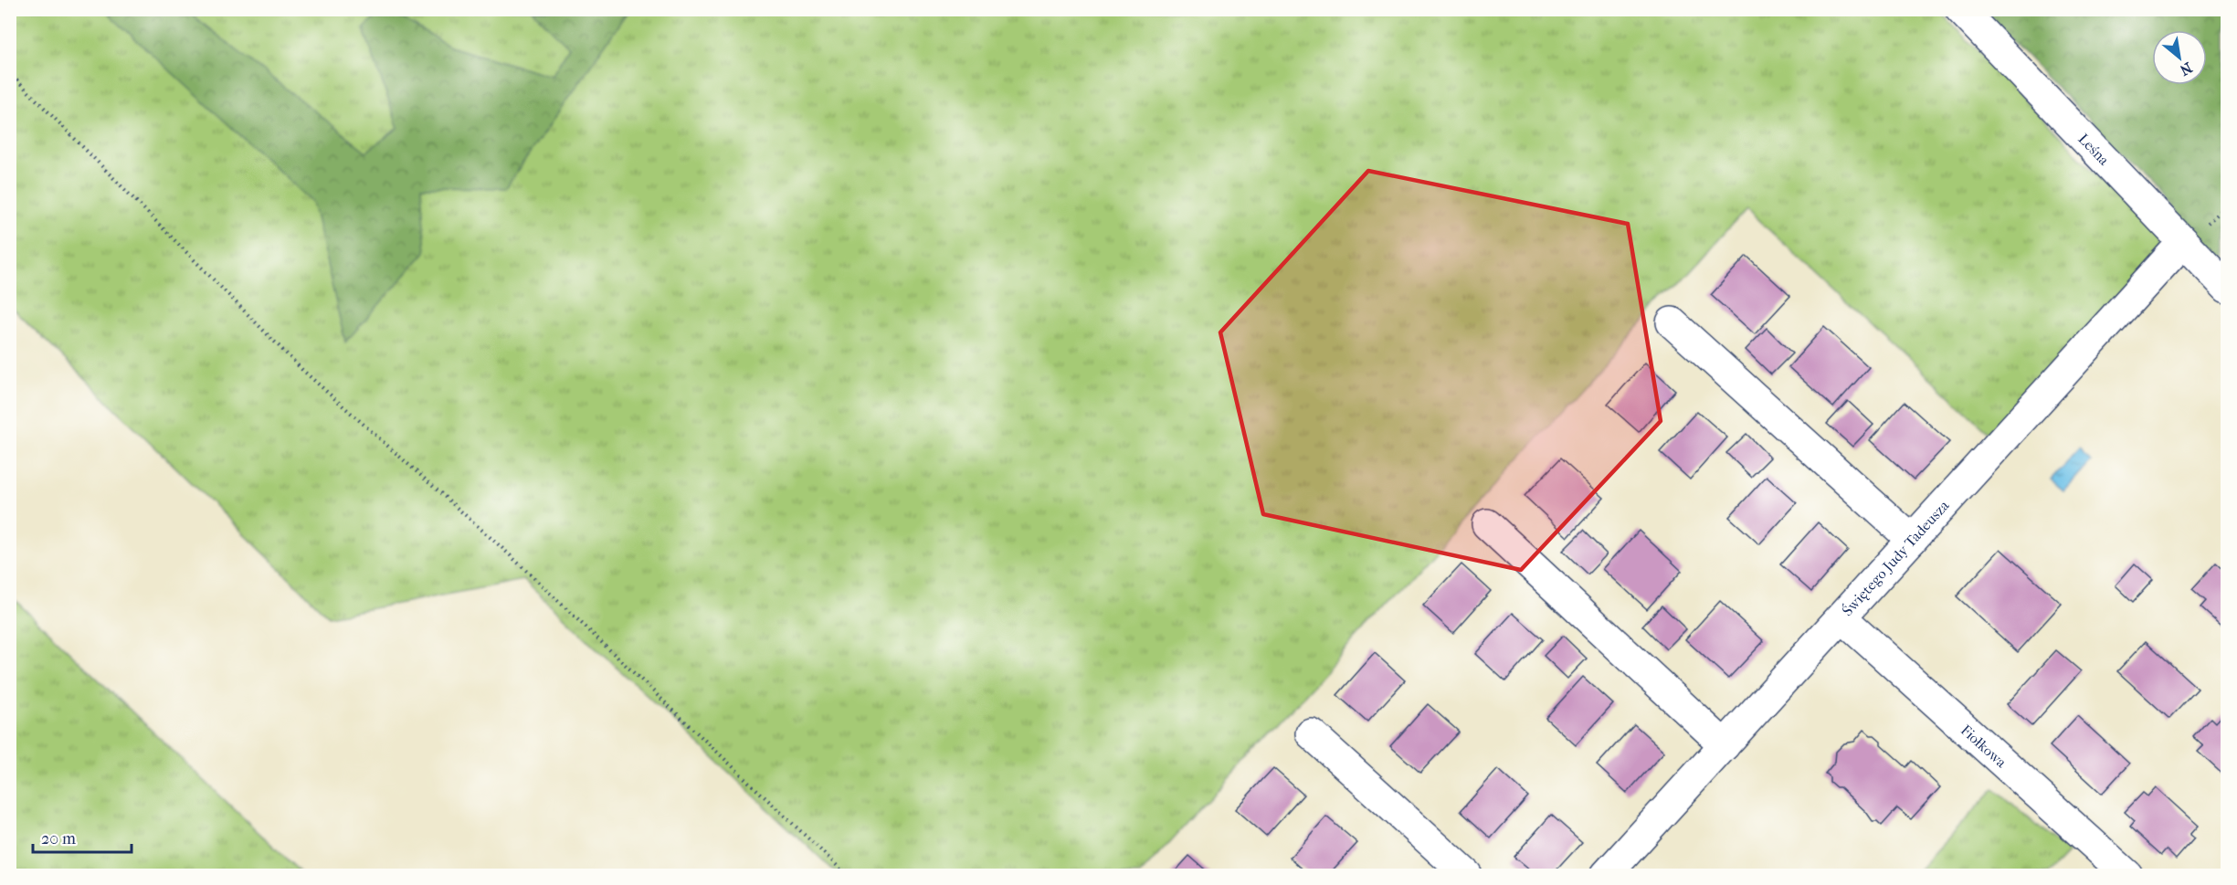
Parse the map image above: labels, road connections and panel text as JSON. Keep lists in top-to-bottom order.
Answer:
{
  "streets": {
    "street": ["Leśna", "Świętego Judy Tadeusza", "Fiołkowa"]
  },
  "crossings": [
    ["Leśna", "Świętego Judy Tadeusza"],
    ["Świętego Judy Tadeusza", "Fiołkowa"]
  ],
  "scale_bar": "20 m",
  "north": "bottom right"
}
